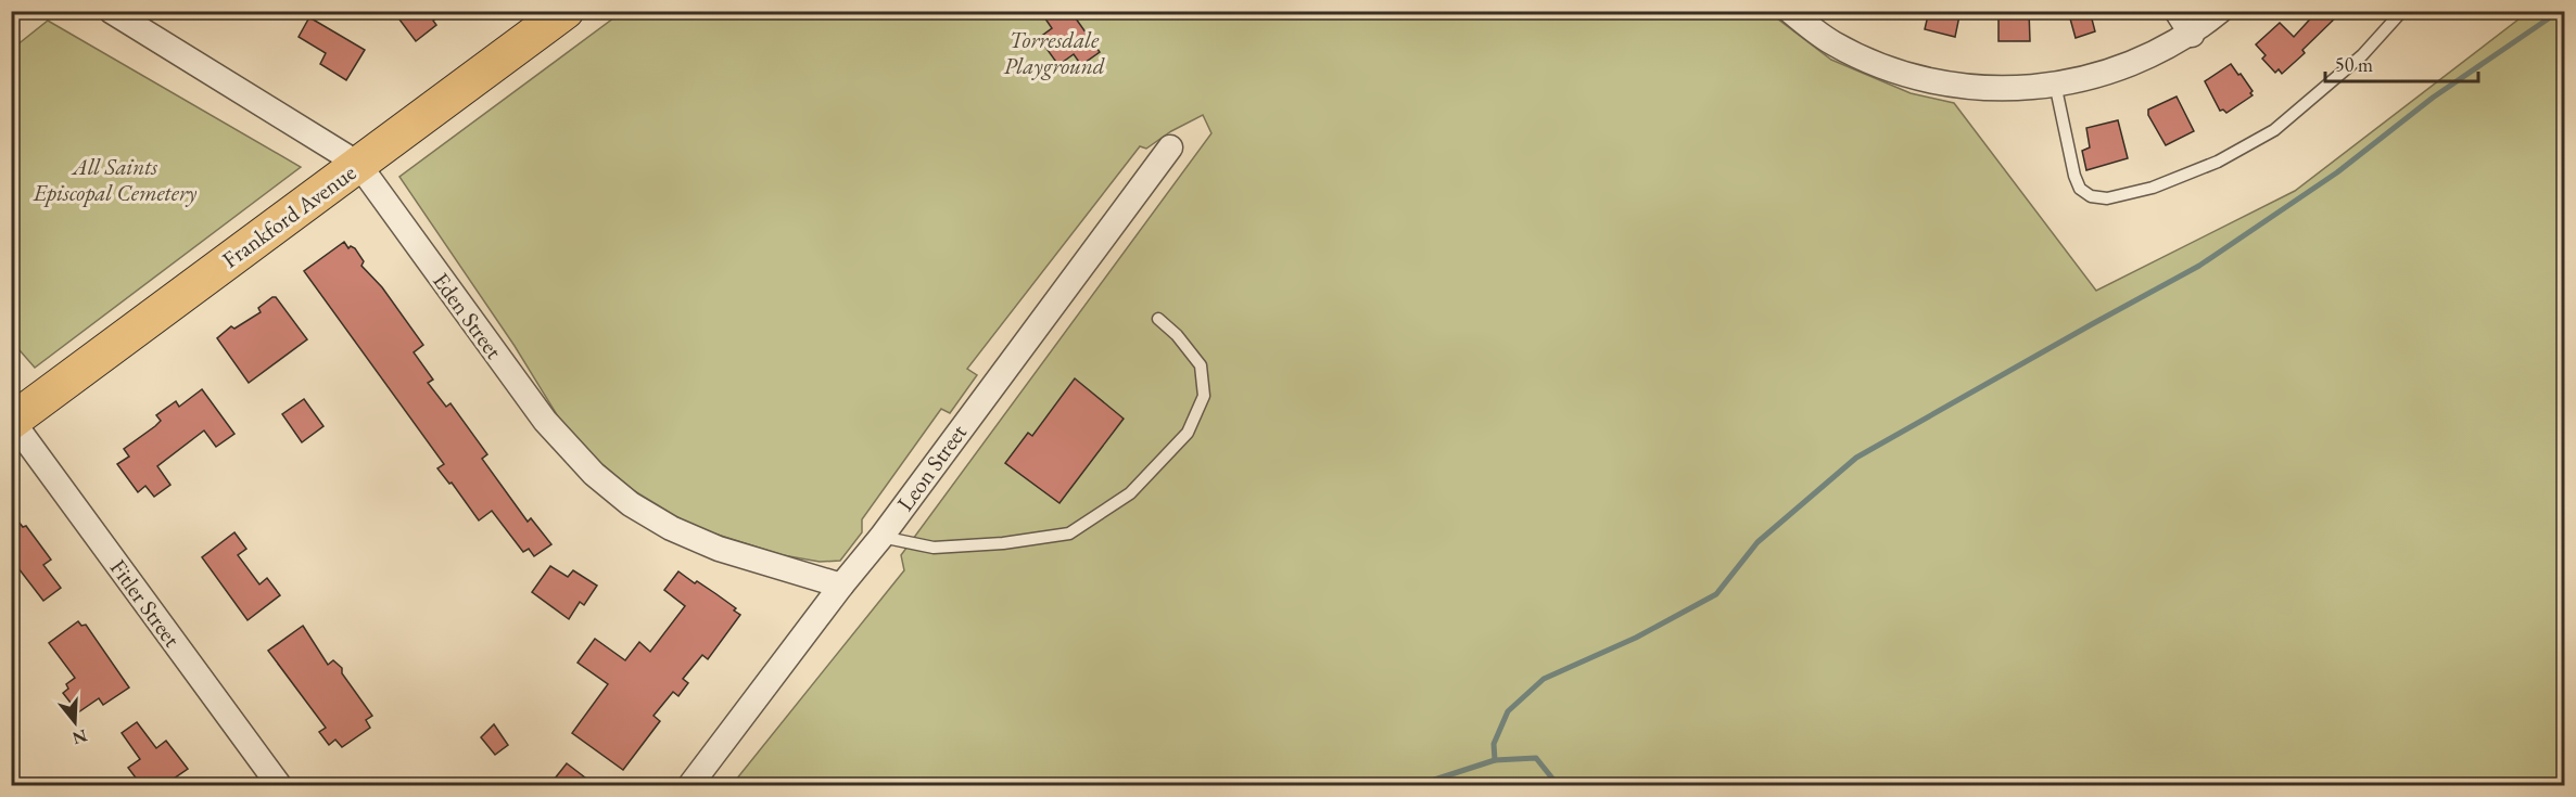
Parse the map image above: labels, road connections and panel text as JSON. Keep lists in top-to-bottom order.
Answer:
{
  "streets": {
    "main road": ["Frankford Avenue"],
    "street": ["Eden Street", "Leon Street", "Fitler Street"]
  },
  "crossings": [
    ["Frankford Avenue", "Eden Street"],
    ["Frankford Avenue", "Fitler Street"],
    ["Eden Street", "Leon Street"]
  ],
  "parks": ["Torresdale Playground", "All Saints Episcopal Cemetery"],
  "scale_bar": "50 m",
  "north": "bottom"
}
